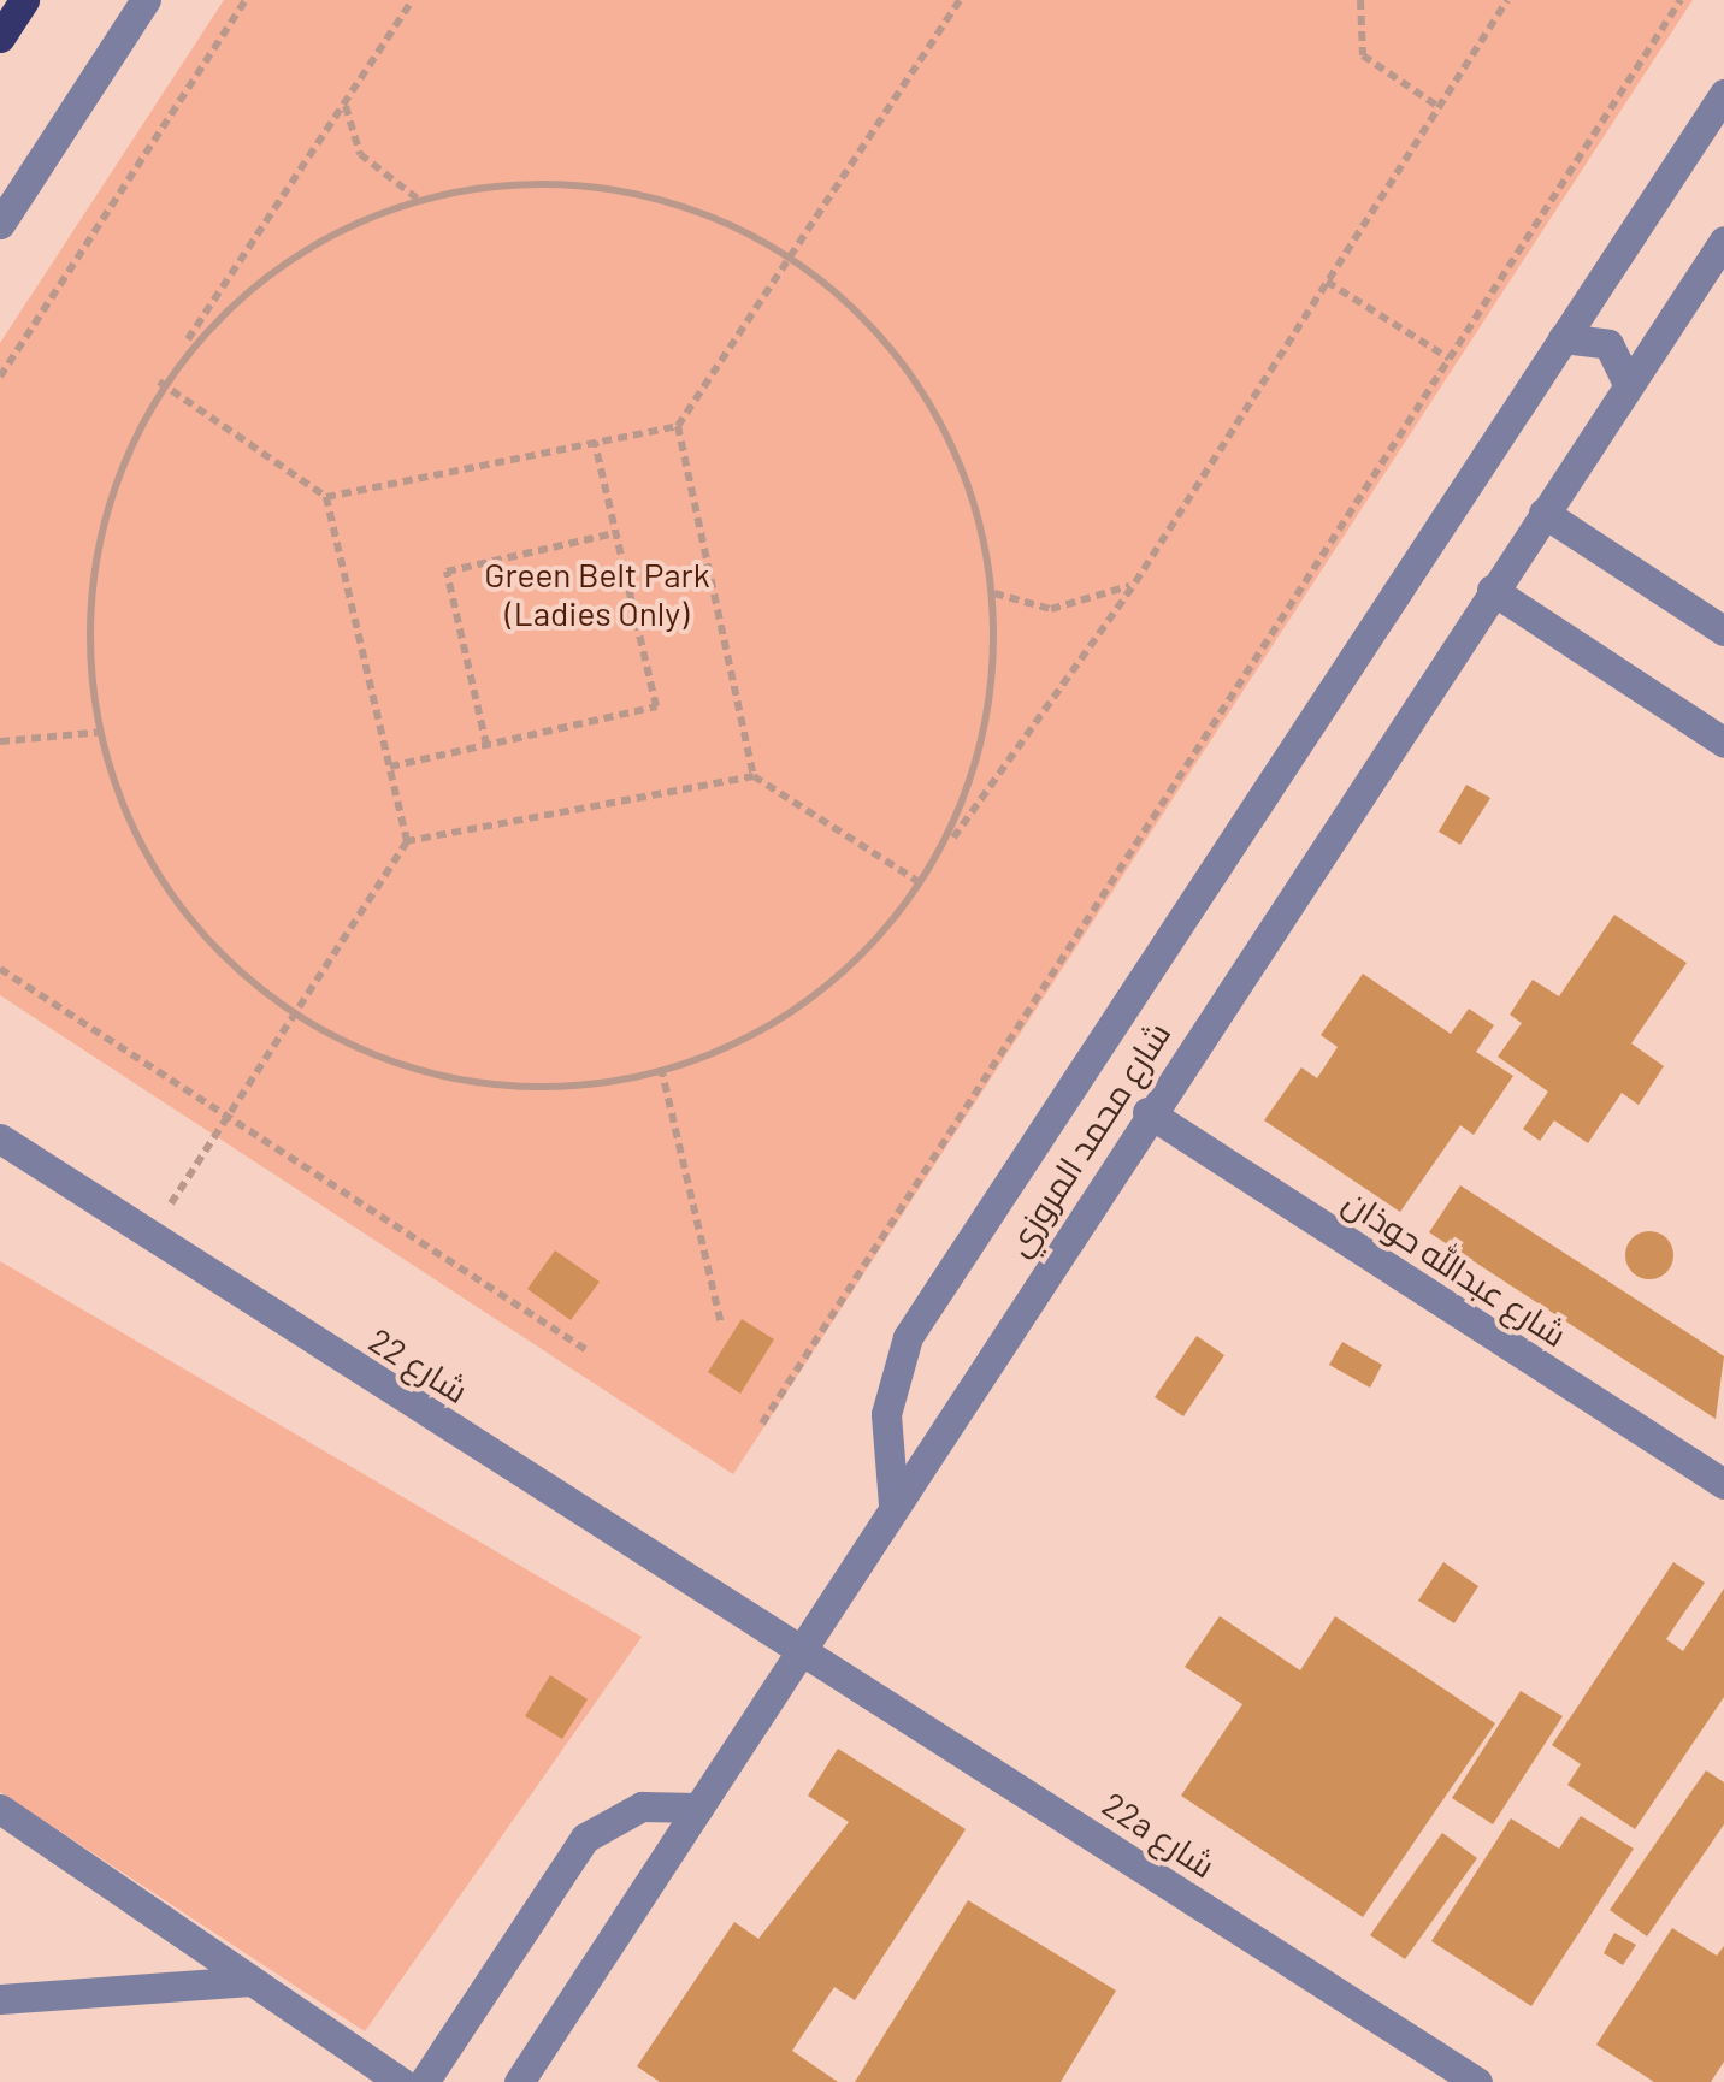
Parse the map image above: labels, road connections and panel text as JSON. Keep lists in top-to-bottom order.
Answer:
{
  "streets": {
    "street": [
      "شارع محمد المروزي",
      "شارع عبدالله حوذان",
      "شارع 22",
      "22a شارع"
    ]
  },
  "crossings": [
    ["شارع محمد المروزي", "شارع عبدالله حوذان"],
    ["شارع محمد المروزي", "شارع 22"],
    ["شارع محمد المروزي", "22a شارع"],
    ["شارع 22", "22a شارع"]
  ],
  "parks": ["Green Belt Park (Ladies Only)"]
}
